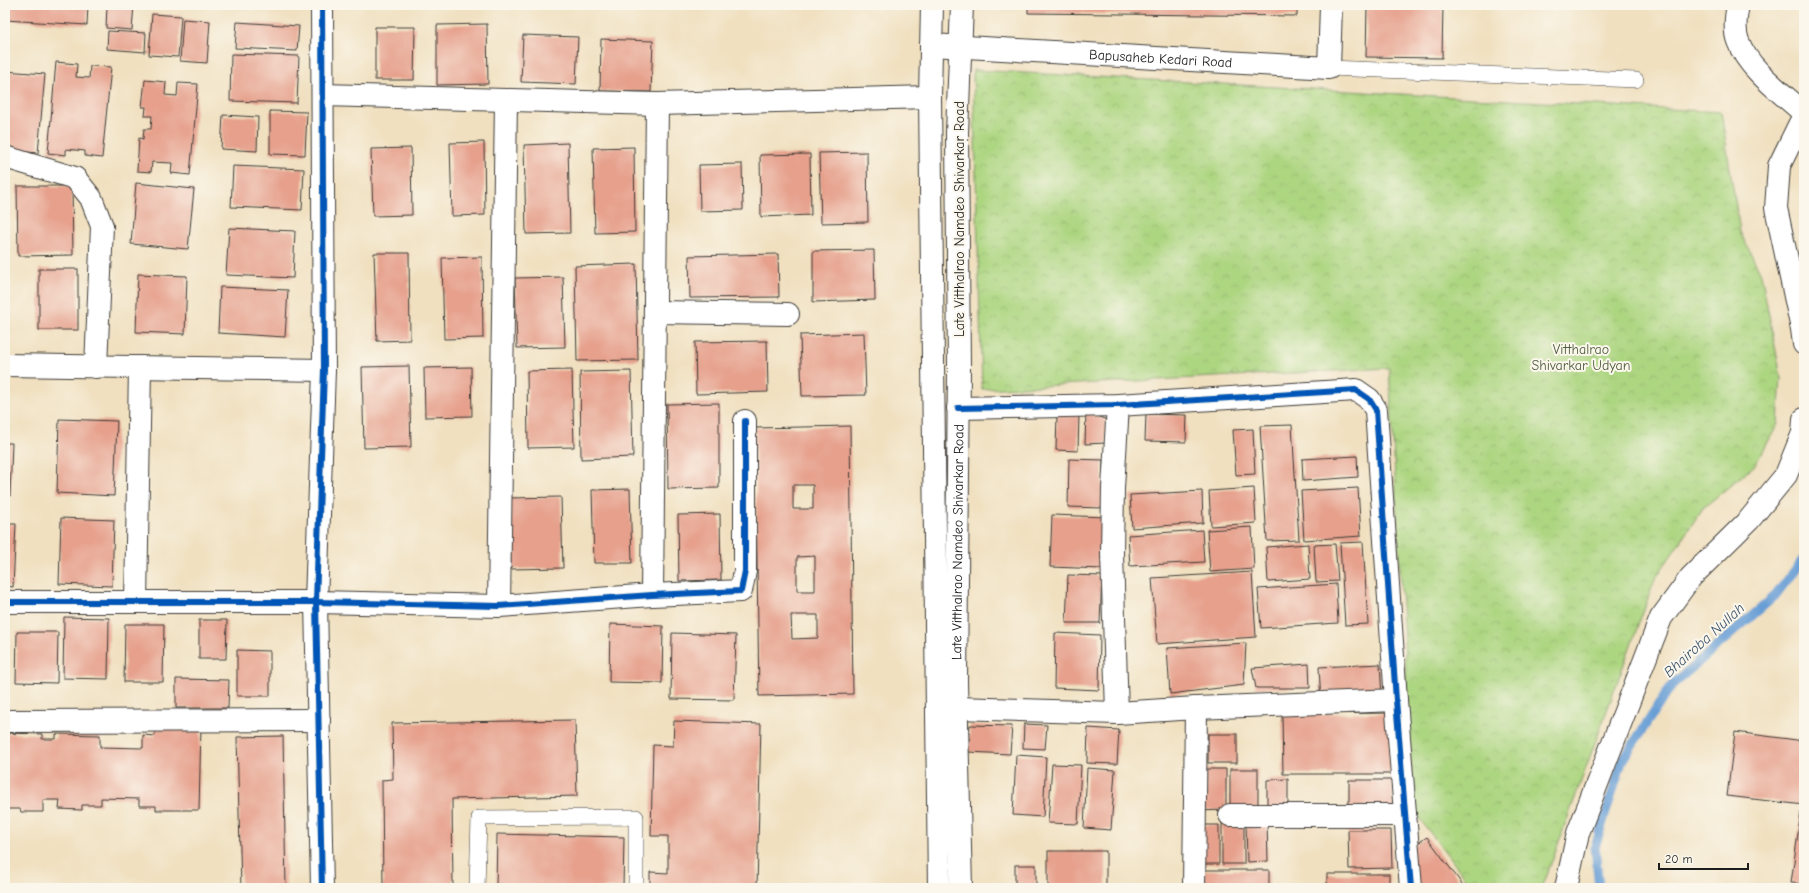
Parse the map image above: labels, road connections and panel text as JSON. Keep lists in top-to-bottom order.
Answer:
{
  "streets": {
    "street": ["Bapusaheb Kedari Road", "Late Vitthalrao Namdeo Shivarkar Road"]
  },
  "crossings": [
    ["Bapusaheb Kedari Road", "Late Vitthalrao Namdeo Shivarkar Road"]
  ],
  "water": ["Bhairoba Nullah"],
  "parks": ["Vitthalrao Shivarkar Udyan"],
  "scale_bar": "20 m"
}
